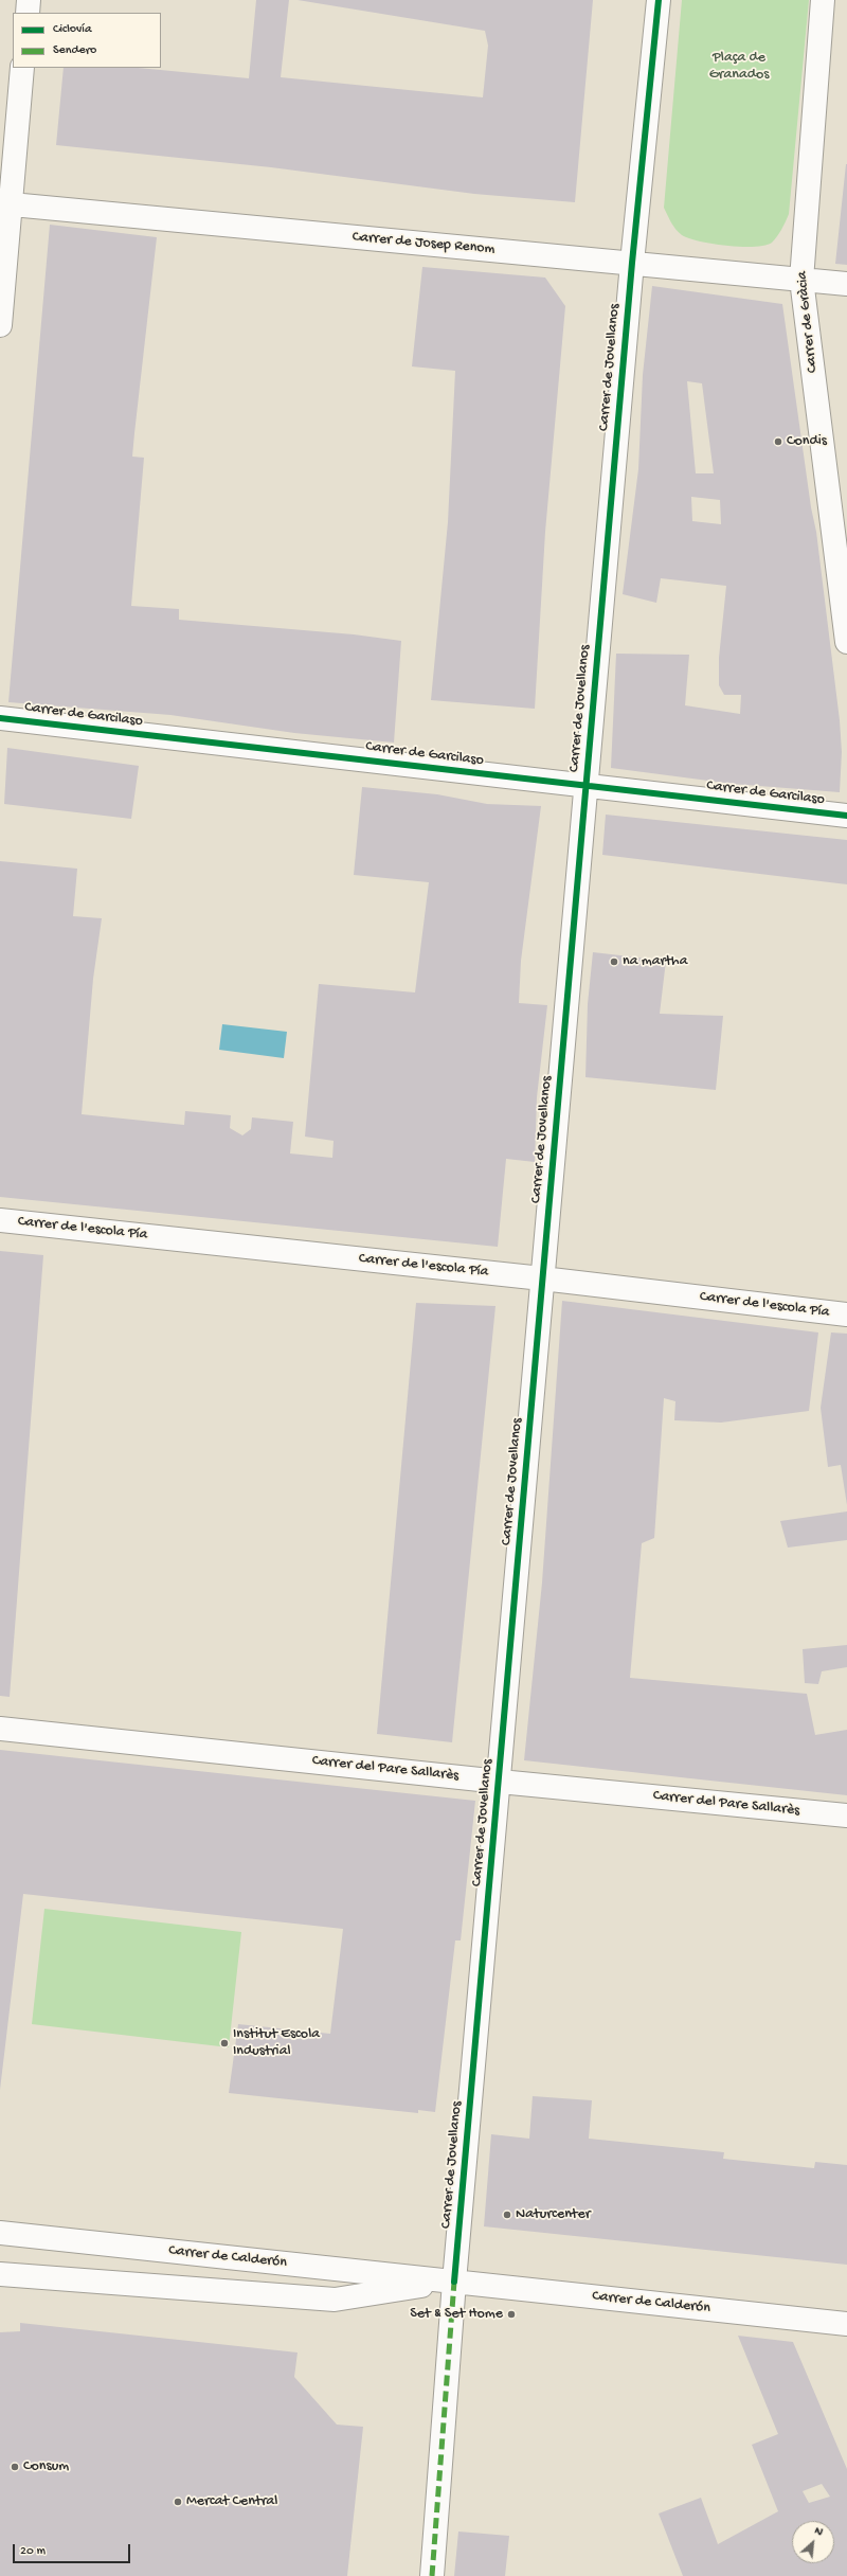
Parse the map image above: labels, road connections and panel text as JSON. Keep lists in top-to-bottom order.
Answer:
{
  "streets": {
    "street": [
      "Carrer de Josep Renom",
      "Carrer de Gràcia",
      "Carrer de Jovellanos",
      "Carrer de Garcilaso",
      "Carrer de l'escola Pía",
      "Carrer del Pare Sallarès",
      "Carrer de Calderón"
    ]
  },
  "crossings": [
    ["Carrer de Josep Renom", "Carrer de Gràcia"],
    ["Carrer de Josep Renom", "Carrer de Jovellanos"],
    ["Carrer de Jovellanos", "Carrer de Garcilaso"],
    ["Carrer de Jovellanos", "Carrer de l'escola Pía"],
    ["Carrer de Jovellanos", "Carrer del Pare Sallarès"],
    ["Carrer de Jovellanos", "Carrer de Calderón"]
  ],
  "parks": ["Plaça de Granados"],
  "places": [
    "Condis",
    "na martha",
    "Institut Escola Industrial",
    "Naturcenter",
    "Set & Set Home",
    "Consum",
    "Mercat Central"
  ],
  "legend": ["Ciclovía", "Sendero"],
  "scale_bar": "20 m",
  "north": "top right"
}
